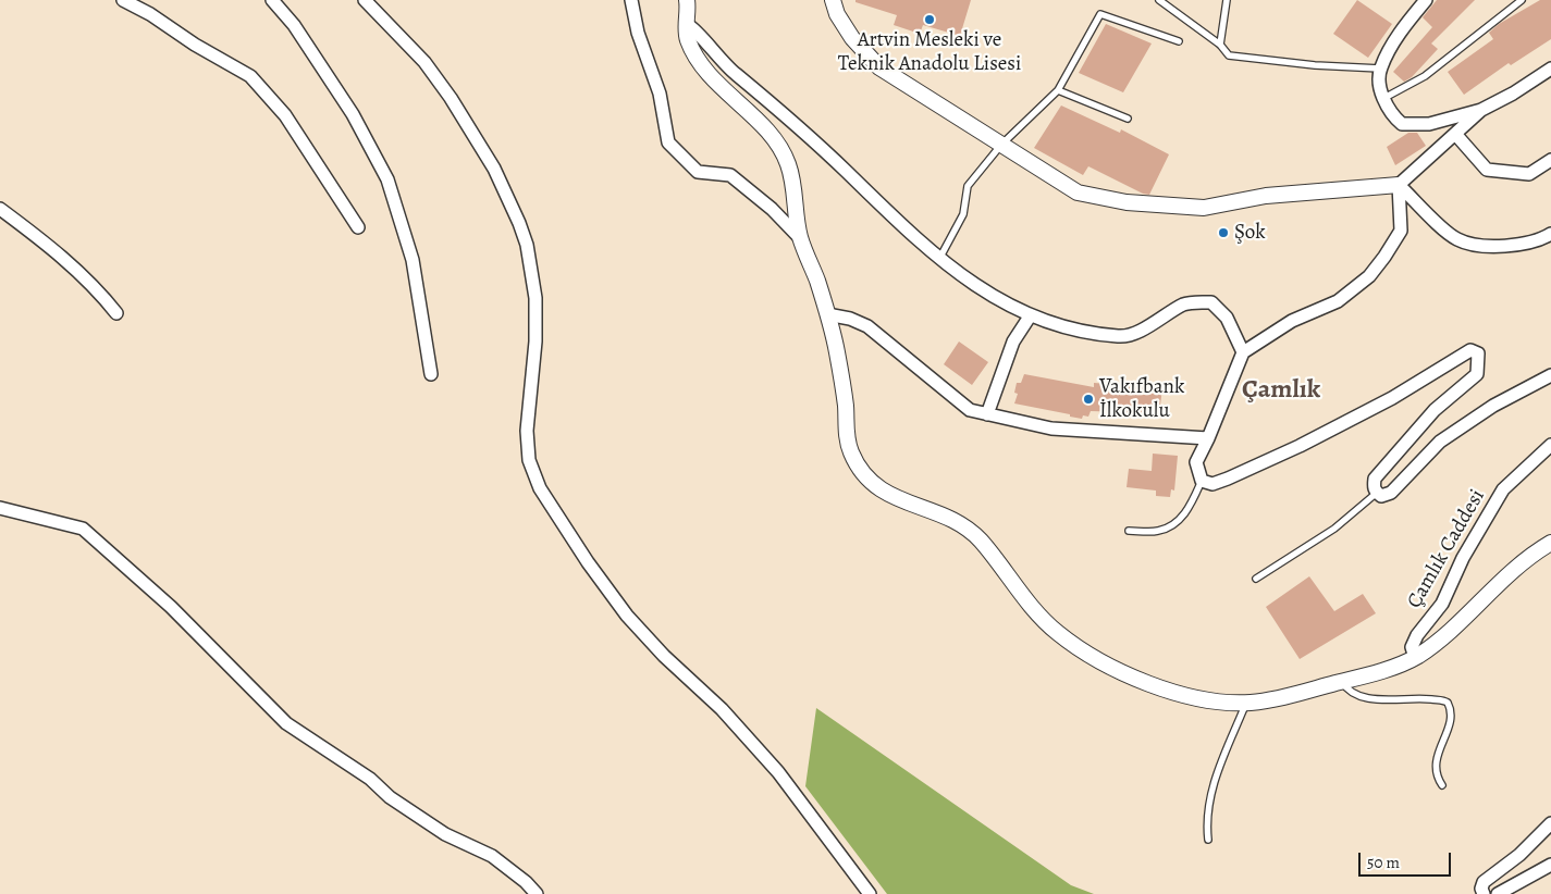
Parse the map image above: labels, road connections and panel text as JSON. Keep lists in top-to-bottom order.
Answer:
{
  "streets": {
    "street": ["Çamlık Caddesi"]
  },
  "districts": ["Çamlık"],
  "places": ["Artvin Mesleki ve Teknik Anadolu Lisesi", "Şok", "Vakıfbank İlkokulu"],
  "scale_bar": "50 m"
}
